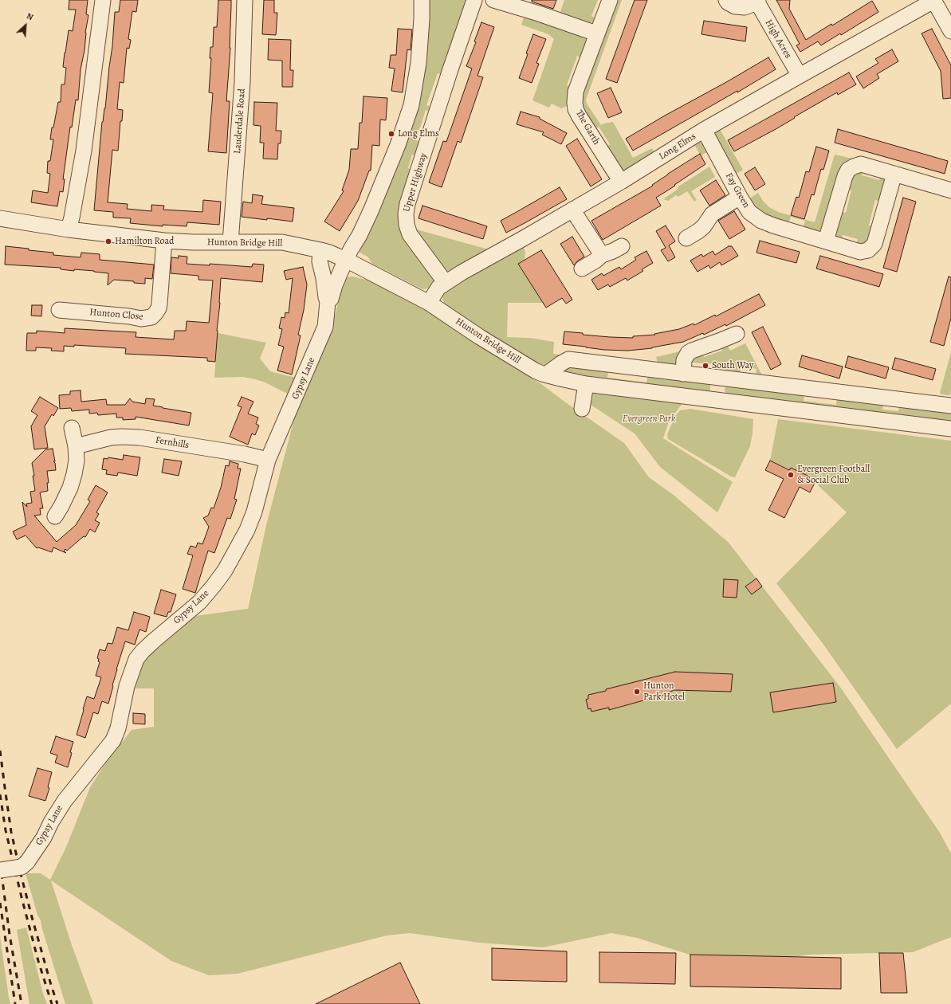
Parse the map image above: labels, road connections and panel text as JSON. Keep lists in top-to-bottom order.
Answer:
{
  "streets": {
    "street": [
      "High Acres",
      "Lauderdale Road",
      "The Garth",
      "Long Elms",
      "Upper Highway",
      "Fay Green",
      "Hunton Bridge Hill",
      "Hunton Close",
      "Gypsy Lane",
      "Fernhills"
    ]
  },
  "crossings": [
    ["High Acres", "Long Elms"],
    ["Lauderdale Road", "Hunton Bridge Hill"],
    ["The Garth", "Long Elms"],
    ["Long Elms", "Upper Highway"],
    ["Long Elms", "Fay Green"],
    ["Long Elms", "Hunton Bridge Hill"],
    ["Hunton Bridge Hill", "Hunton Close"],
    ["Hunton Bridge Hill", "Gypsy Lane"],
    ["Gypsy Lane", "Fernhills"]
  ],
  "parks": ["Evergreen Park"],
  "places": [
    "Long Elms",
    "Hamilton Road",
    "South Way",
    "Evergreen Football & Social Club",
    "Hunton Park Hotel"
  ],
  "north": "top right"
}
